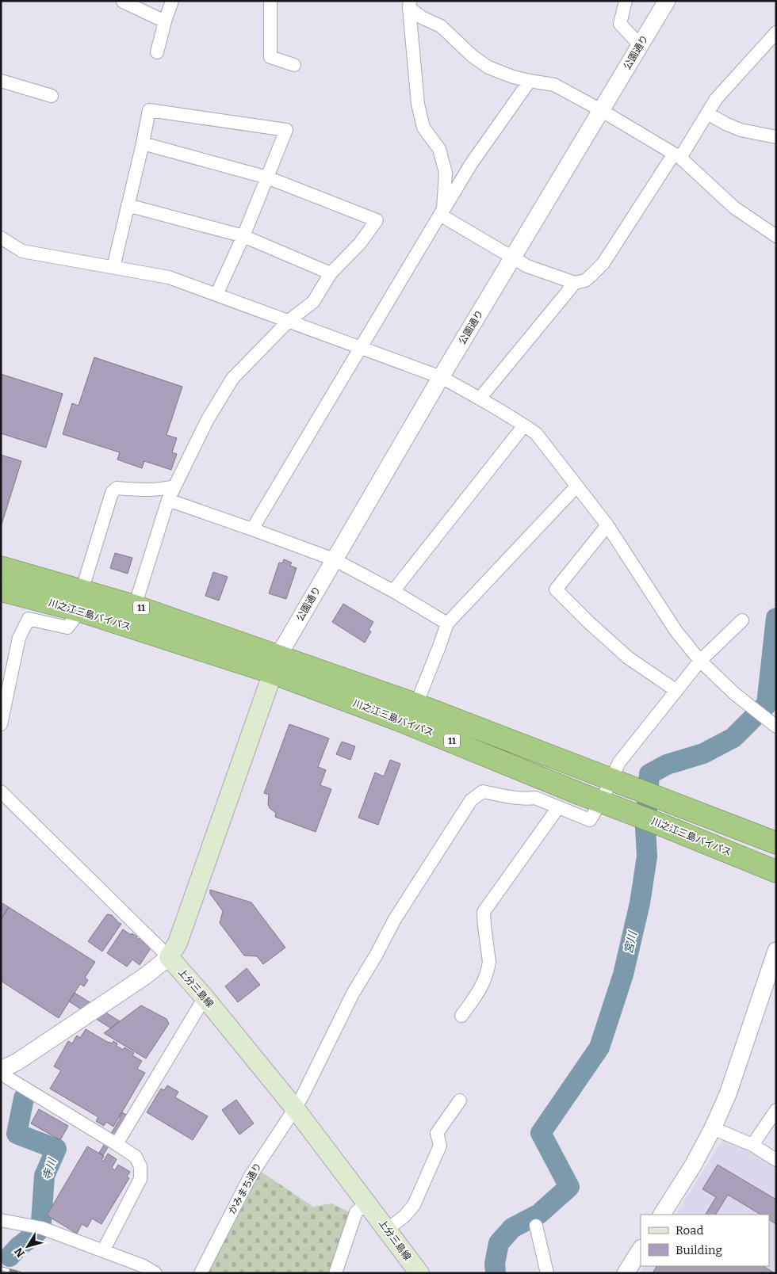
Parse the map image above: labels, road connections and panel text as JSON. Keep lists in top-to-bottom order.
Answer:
{
  "streets": {
    "highway": ["11", "川之江三島バイパス"],
    "main road": ["上分三島線"],
    "street": ["公園通り", "かみまち通り"]
  },
  "crossings": [
    ["公園通り", "川之江三島バイパス"],
    ["川之江三島バイパス", "かみまち通り"],
    ["上分三島線", "かみまち通り"]
  ],
  "water": ["宮川", "寺川"],
  "legend": ["Road", "Building"],
  "north": "bottom left"
}
